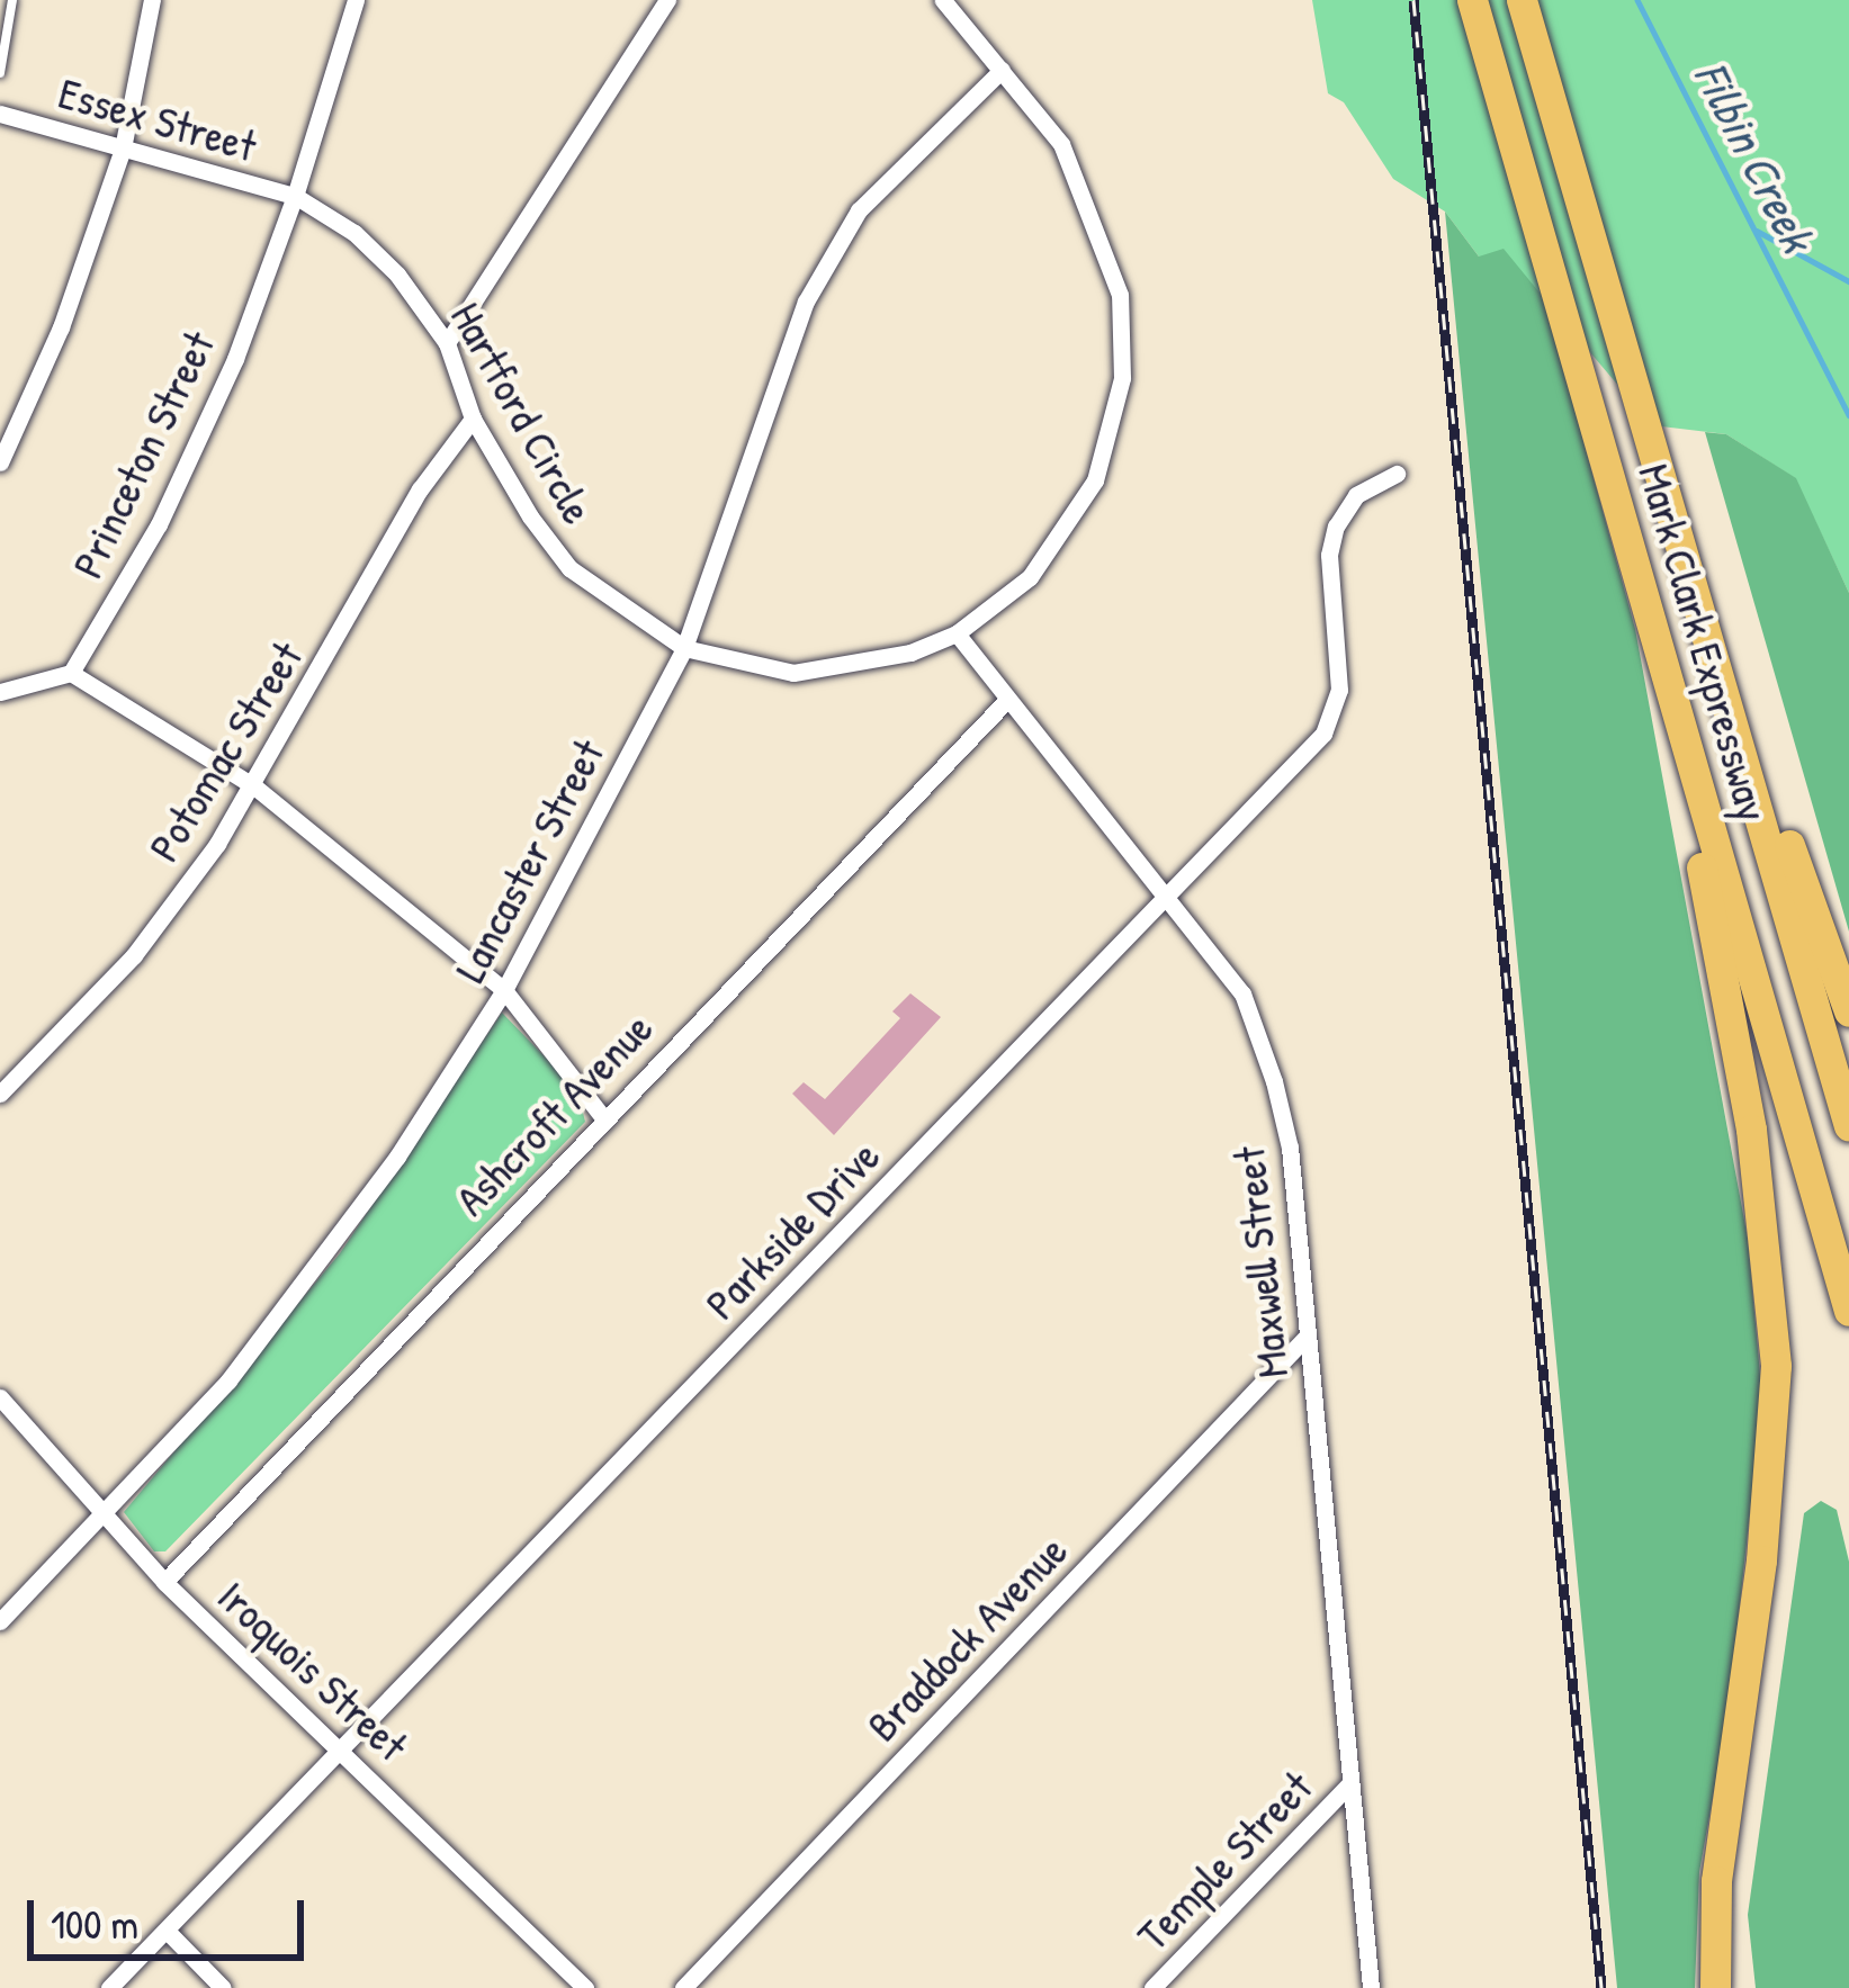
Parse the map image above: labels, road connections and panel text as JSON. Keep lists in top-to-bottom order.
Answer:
{
  "streets": {
    "highway": ["Mark Clark Expressway"],
    "street": [
      "Essex Street",
      "Hartford Circle",
      "Princeton Street",
      "Potomac Street",
      "Lancaster Street",
      "Ashcroft Avenue",
      "Parkside Drive",
      "Maxwell Street",
      "Braddock Avenue",
      "Iroquois Street",
      "Temple Street"
    ]
  },
  "crossings": [
    ["Essex Street", "Hartford Circle"],
    ["Essex Street", "Princeton Street"],
    ["Hartford Circle", "Princeton Street"],
    ["Hartford Circle", "Potomac Street"],
    ["Hartford Circle", "Lancaster Street"],
    ["Hartford Circle", "Maxwell Street"],
    ["Lancaster Street", "Iroquois Street"],
    ["Ashcroft Avenue", "Maxwell Street"],
    ["Ashcroft Avenue", "Iroquois Street"],
    ["Parkside Drive", "Maxwell Street"],
    ["Parkside Drive", "Iroquois Street"],
    ["Maxwell Street", "Braddock Avenue"],
    ["Maxwell Street", "Temple Street"]
  ],
  "water": ["Filbin Creek"],
  "scale_bar": "100 m"
}
